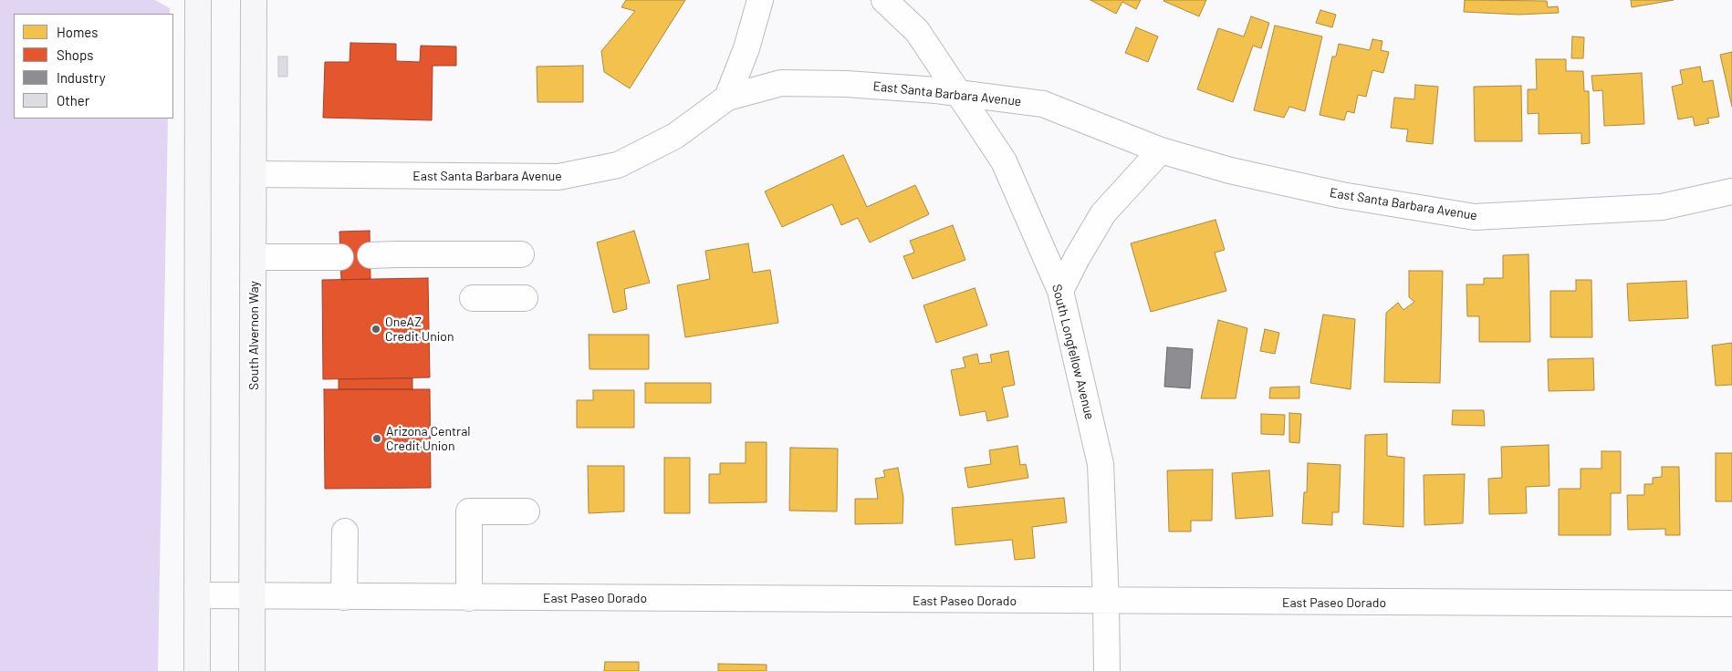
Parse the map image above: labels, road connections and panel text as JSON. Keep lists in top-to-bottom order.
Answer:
{
  "streets": {
    "main road": ["South Alvernon Way"],
    "street": ["East Santa Barbara Avenue", "South Longfellow Avenue", "East Paseo Dorado"]
  },
  "crossings": [
    ["East Santa Barbara Avenue", "South Alvernon Way"],
    ["East Santa Barbara Avenue", "South Longfellow Avenue"],
    ["South Alvernon Way", "East Paseo Dorado"],
    ["South Longfellow Avenue", "East Paseo Dorado"]
  ],
  "places": ["OneAZ Credit Union", "Arizona Central Credit Union"],
  "legend": [
    "Homes",
    "Shops",
    "Industry",
    "Other"
  ]
}
